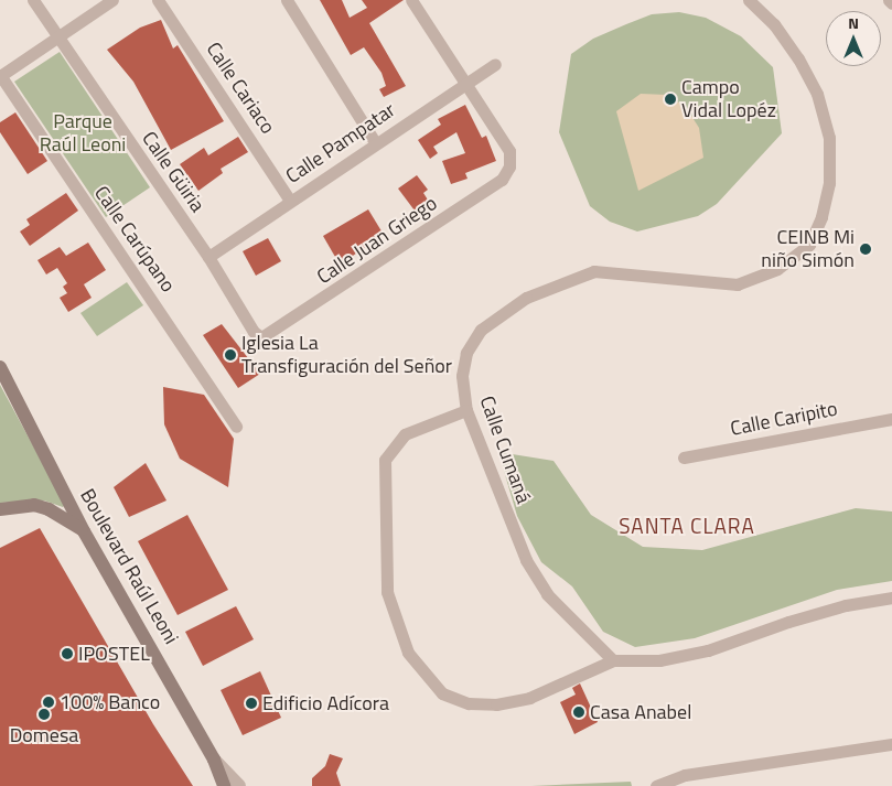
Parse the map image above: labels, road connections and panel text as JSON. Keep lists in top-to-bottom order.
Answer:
{
  "streets": {
    "main road": ["Boulevard Raúl Leoni"],
    "street": [
      "Calle Cariaco",
      "Calle Pampatar",
      "Calle Güiria",
      "Calle Carúpano",
      "Calle Juan Griego",
      "Calle Caripito",
      "Calle Cumaná"
    ]
  },
  "crossings": [
    ["Calle Cariaco", "Calle Pampatar"],
    ["Calle Pampatar", "Calle Güiria"],
    ["Calle Pampatar", "Calle Juan Griego"],
    ["Calle Güiria", "Calle Juan Griego"]
  ],
  "districts": ["SANTA CLARA"],
  "parks": ["Parque Raúl Leoni"],
  "places": [
    "Campo Vidal Lopéz",
    "CEINB Mi niño Simón",
    "Iglesia La Transfiguración del Señor",
    "IPOSTEL",
    "100% Banco",
    "Edificio Adícora",
    "Casa Anabel",
    "Domesa"
  ],
  "north": "top"
}
